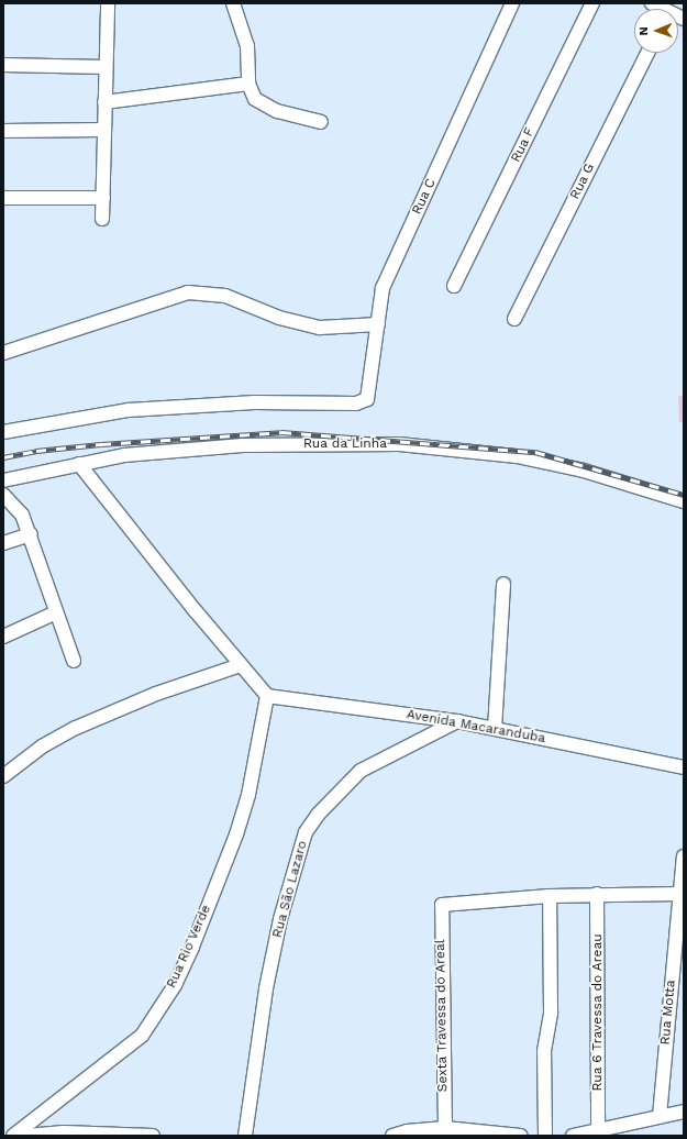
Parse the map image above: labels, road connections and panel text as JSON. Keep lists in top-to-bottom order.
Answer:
{
  "streets": {
    "street": [
      "Rua F",
      "Rua G",
      "Rua C",
      "Rua da Linha",
      "Avenida Macaranduba",
      "Rua São Lazaro",
      "Rua Rio Verde",
      "Rua 6 Travessa do Areau",
      "Rua Motta",
      "Sexta Travessa do Areal"
    ]
  },
  "crossings": [
    ["Avenida Macaranduba", "Rua São Lazaro"],
    ["Avenida Macaranduba", "Rua Rio Verde"]
  ],
  "north": "left"
}
